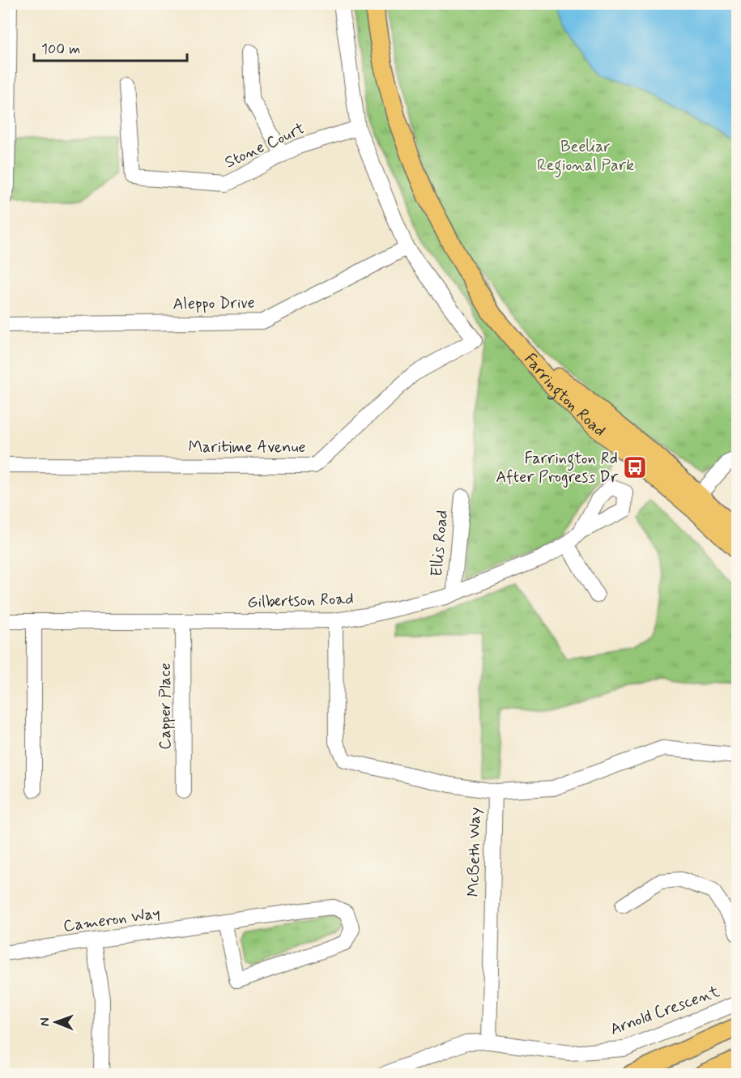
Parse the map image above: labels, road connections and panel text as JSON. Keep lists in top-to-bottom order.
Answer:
{
  "streets": {
    "main road": ["Farrington Road"],
    "street": [
      "Stone Court",
      "Aleppo Drive",
      "Maritime Avenue",
      "Ellis Road",
      "Gilbertson Road",
      "Capper Place",
      "McBeth Way",
      "Cameron Way",
      "Arnold Crescent"
    ]
  },
  "crossings": [
    ["Aleppo Drive", "Maritime Avenue"],
    ["Ellis Road", "Gilbertson Road"],
    ["Gilbertson Road", "Capper Place"],
    ["Gilbertson Road", "McBeth Way"],
    ["McBeth Way", "Arnold Crescent"]
  ],
  "parks": ["Beeliar Regional Park"],
  "places": {
    "bus stop": ["Farrington Rd After Progress Dr"]
  },
  "scale_bar": "100 m",
  "north": "left"
}
